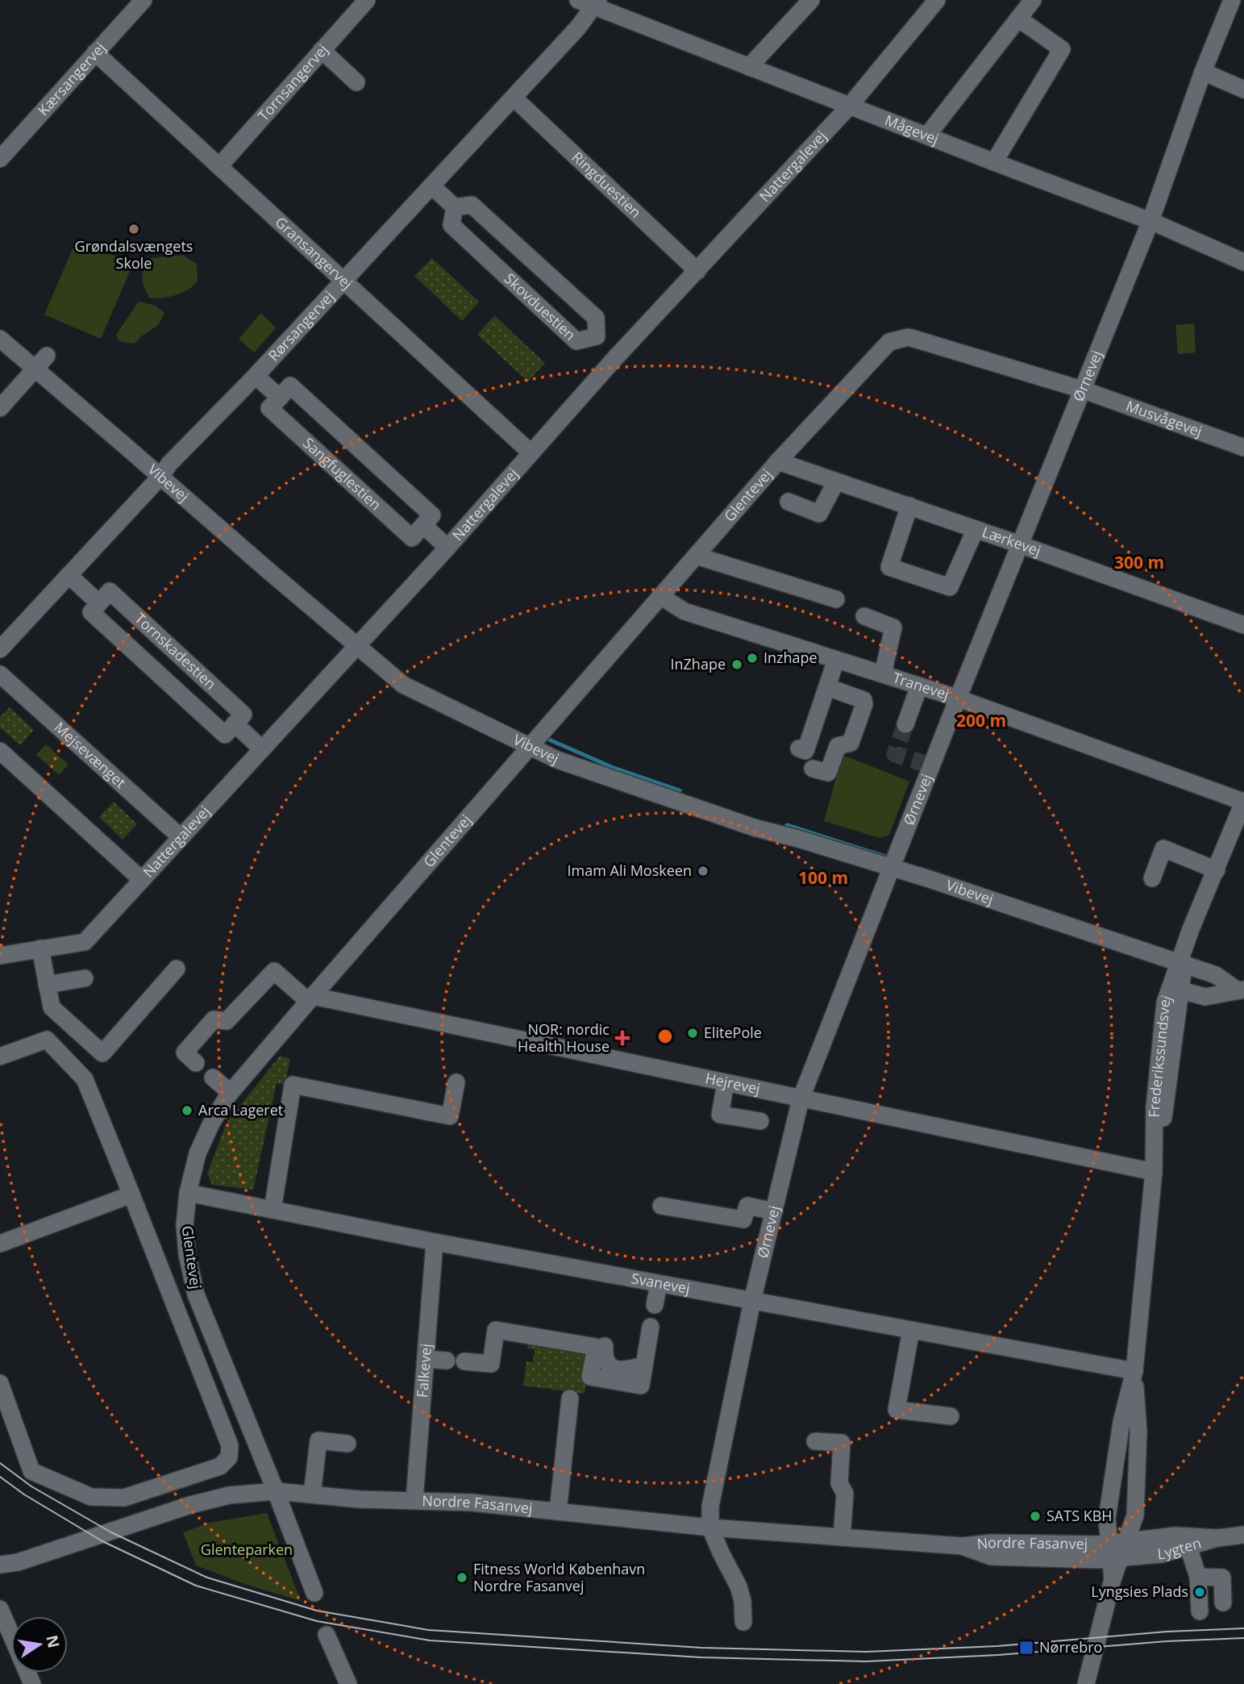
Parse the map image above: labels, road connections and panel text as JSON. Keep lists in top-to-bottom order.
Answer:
{
  "streets": {
    "street": [
      "Kærsangervej",
      "Tornsangervej",
      "Mågevej",
      "Nattergalevej",
      "Ringduestien",
      "Gransangervej",
      "Skovduestien",
      "Rørsangervej",
      "Ørnevej",
      "Musvågevej",
      "Sangfuglestien",
      "Vibevej",
      "Glentevej",
      "Lærkevej",
      "Tornskadestien",
      "Tranevej",
      "Mejsevænget",
      "Frederikssundsvej",
      "Hejrevej",
      "Svanevej",
      "Falkevej",
      "Nordre Fasanvej",
      "Lygten"
    ]
  },
  "crossings": [
    ["Kærsangervej", "Gransangervej"],
    ["Tornsangervej", "Gransangervej"],
    ["Mågevej", "Nattergalevej"],
    ["Mågevej", "Rørsangervej"],
    ["Mågevej", "Ørnevej"],
    ["Nattergalevej", "Ringduestien"],
    ["Nattergalevej", "Gransangervej"],
    ["Nattergalevej", "Vibevej"],
    ["Nattergalevej", "Mejsevænget"],
    ["Ringduestien", "Rørsangervej"],
    ["Gransangervej", "Rørsangervej"],
    ["Rørsangervej", "Vibevej"],
    ["Ørnevej", "Musvågevej"],
    ["Ørnevej", "Vibevej"],
    ["Ørnevej", "Glentevej"],
    ["Ørnevej", "Lærkevej"],
    ["Ørnevej", "Tranevej"],
    ["Ørnevej", "Hejrevej"],
    ["Ørnevej", "Svanevej"],
    ["Ørnevej", "Nordre Fasanvej"],
    ["Musvågevej", "Glentevej"],
    ["Vibevej", "Glentevej"],
    ["Vibevej", "Frederikssundsvej"],
    ["Glentevej", "Lærkevej"],
    ["Glentevej", "Tranevej"],
    ["Glentevej", "Hejrevej"],
    ["Glentevej", "Svanevej"],
    ["Glentevej", "Nordre Fasanvej"],
    ["Tranevej", "Frederikssundsvej"],
    ["Frederikssundsvej", "Hejrevej"],
    ["Frederikssundsvej", "Svanevej"],
    ["Frederikssundsvej", "Nordre Fasanvej"],
    ["Frederikssundsvej", "Lygten"],
    ["Svanevej", "Falkevej"],
    ["Falkevej", "Nordre Fasanvej"],
    ["Nordre Fasanvej", "Lygten"]
  ],
  "parks": ["Glenteparken"],
  "places": {
    "other": [
      "Grøndalsvængets Skole",
      "Inzhape",
      "InZhape",
      "Imam Ali Moskeen",
      "ElitePole",
      "Arca Lageret",
      "SATS KBH",
      "Fitness World København Nordre Fasanvej",
      "Lyngsies Plads"
    ],
    "health": ["NOR: nordic Health House"],
    "transit": ["Nørrebro"]
  },
  "north": "right",
  "rings": ["300 m", "200 m", "100 m"]
}
